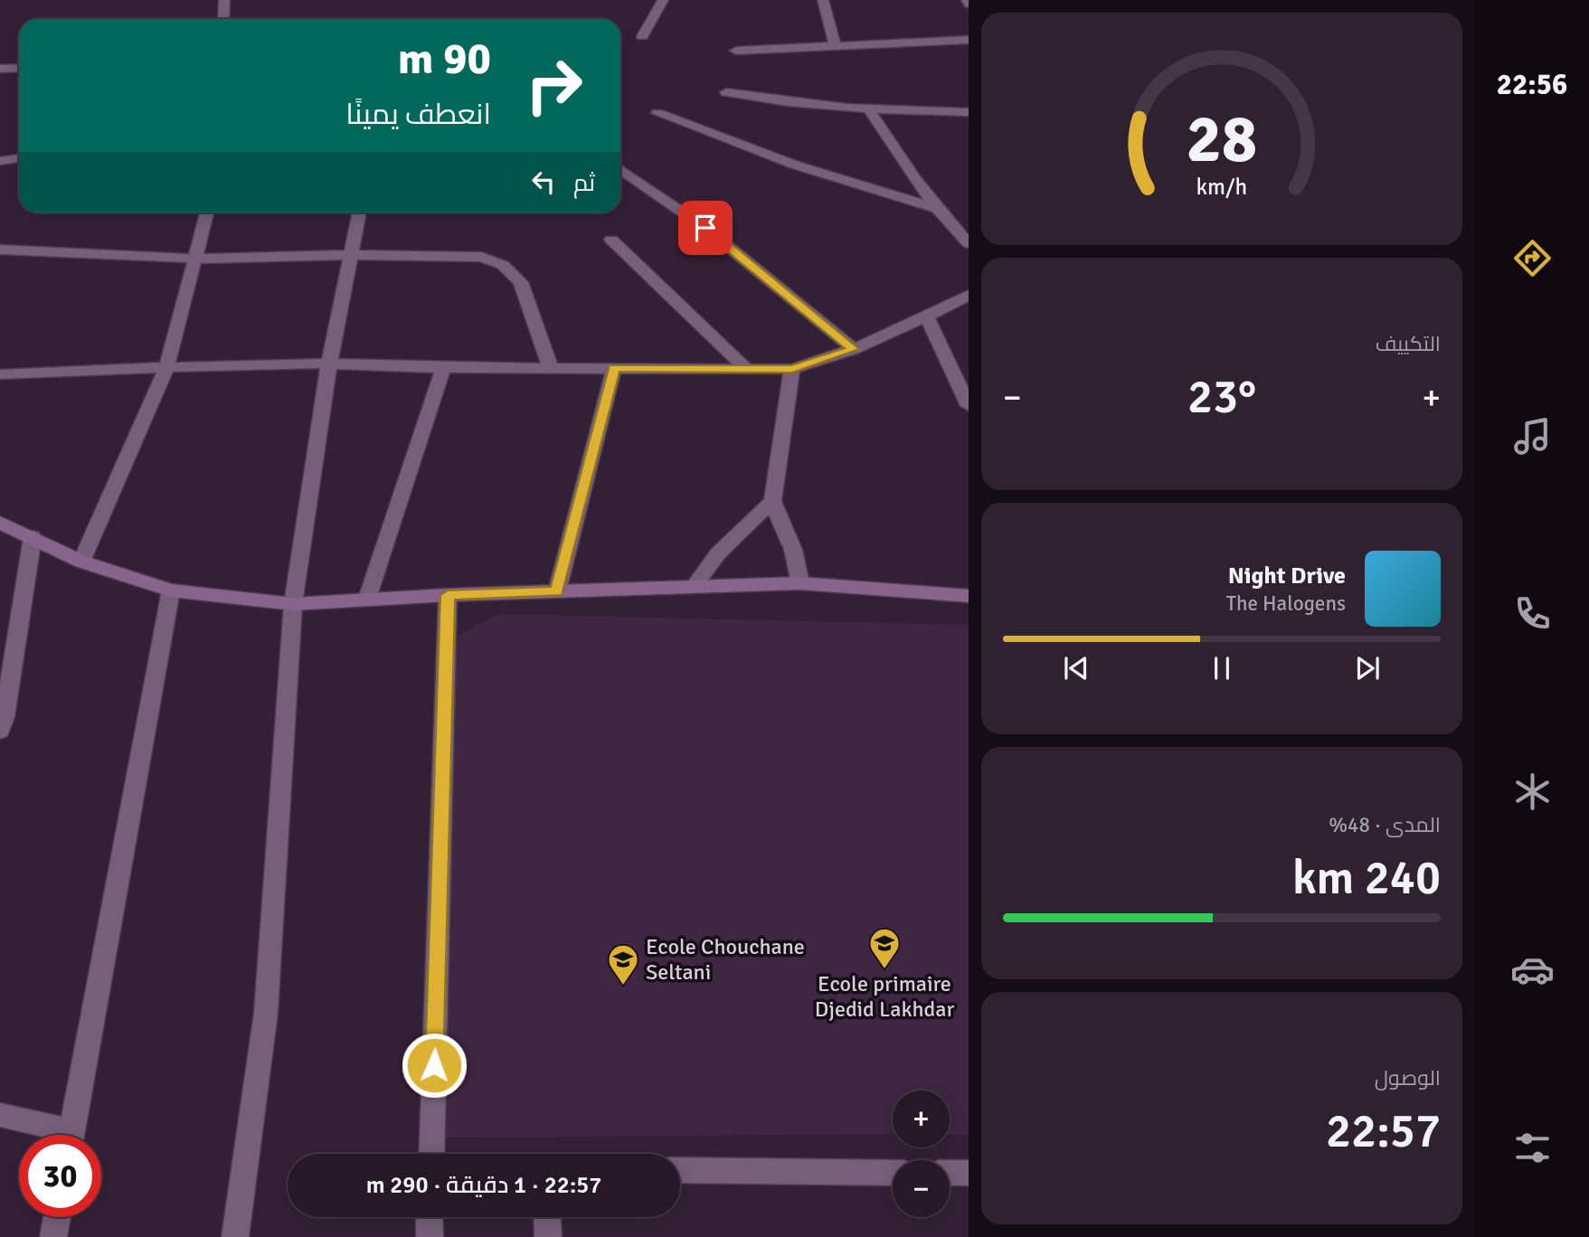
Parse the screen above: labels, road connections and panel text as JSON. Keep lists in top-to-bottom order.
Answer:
{
  "places": {
    "school or university": ["Ecole primaire Djedid Lakhdar", "Ecole Chouchane Seltani"]
  },
  "page": {
    "tabs": "22:56",
    "turn": ["90 m", "انعطف يمينًا"],
    "then": "ثم",
    "tile": [
      "التكييف",
      ["المدى · 48%", "240 km"],
      ["الوصول", "22:57"]
    ],
    "heat": ["−", "23°", "+"],
    "song": ["Night Drive", "The Halogens"],
    "map_buttons": ["+", "−"],
    "limit": "30",
    "trip": "22:57 · 1 دقيقة · 290 m",
    "gauge": ["28", "km/h"]
  }
}
